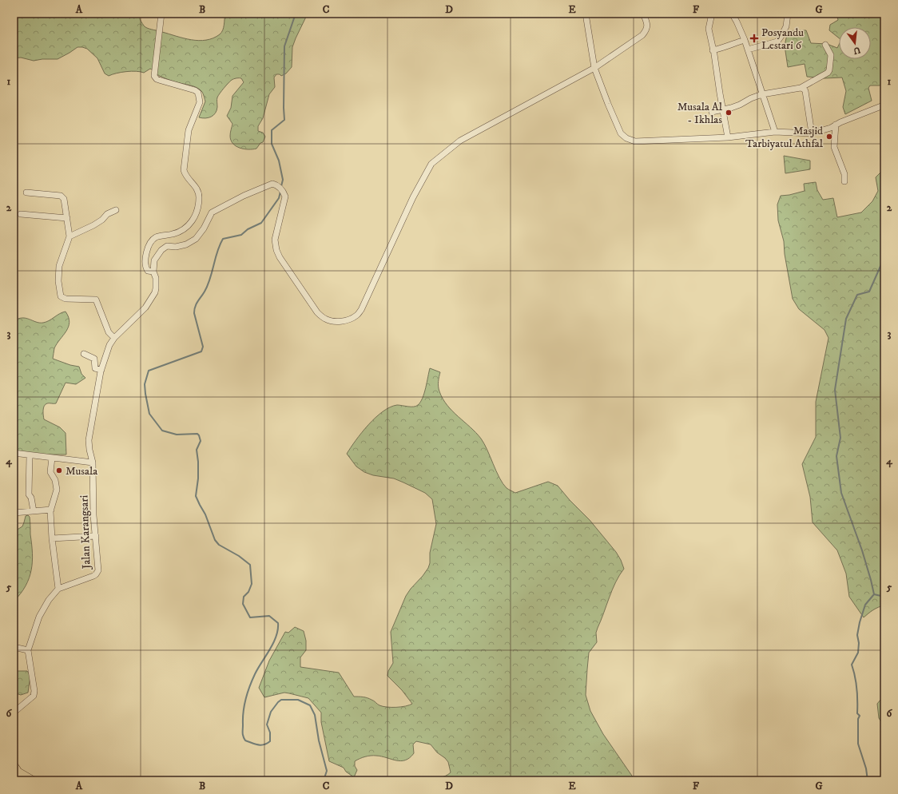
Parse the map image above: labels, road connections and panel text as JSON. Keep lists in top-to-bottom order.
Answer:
{
  "streets": {
    "street": ["Jalan Karangsari"]
  },
  "places": {
    "health": ["Posyandu Lestari 6"],
    "other": ["Musala Al - Ikhlas", "Masjid Tarbiyatul Athfal", "Musala"]
  },
  "north": "bottom",
  "grid": {
    "columns": [
      "A",
      "B",
      "C",
      "D",
      "E",
      "F",
      "G"
    ],
    "rows": [
      "1",
      "2",
      "3",
      "4",
      "5",
      "6"
    ]
  }
}
